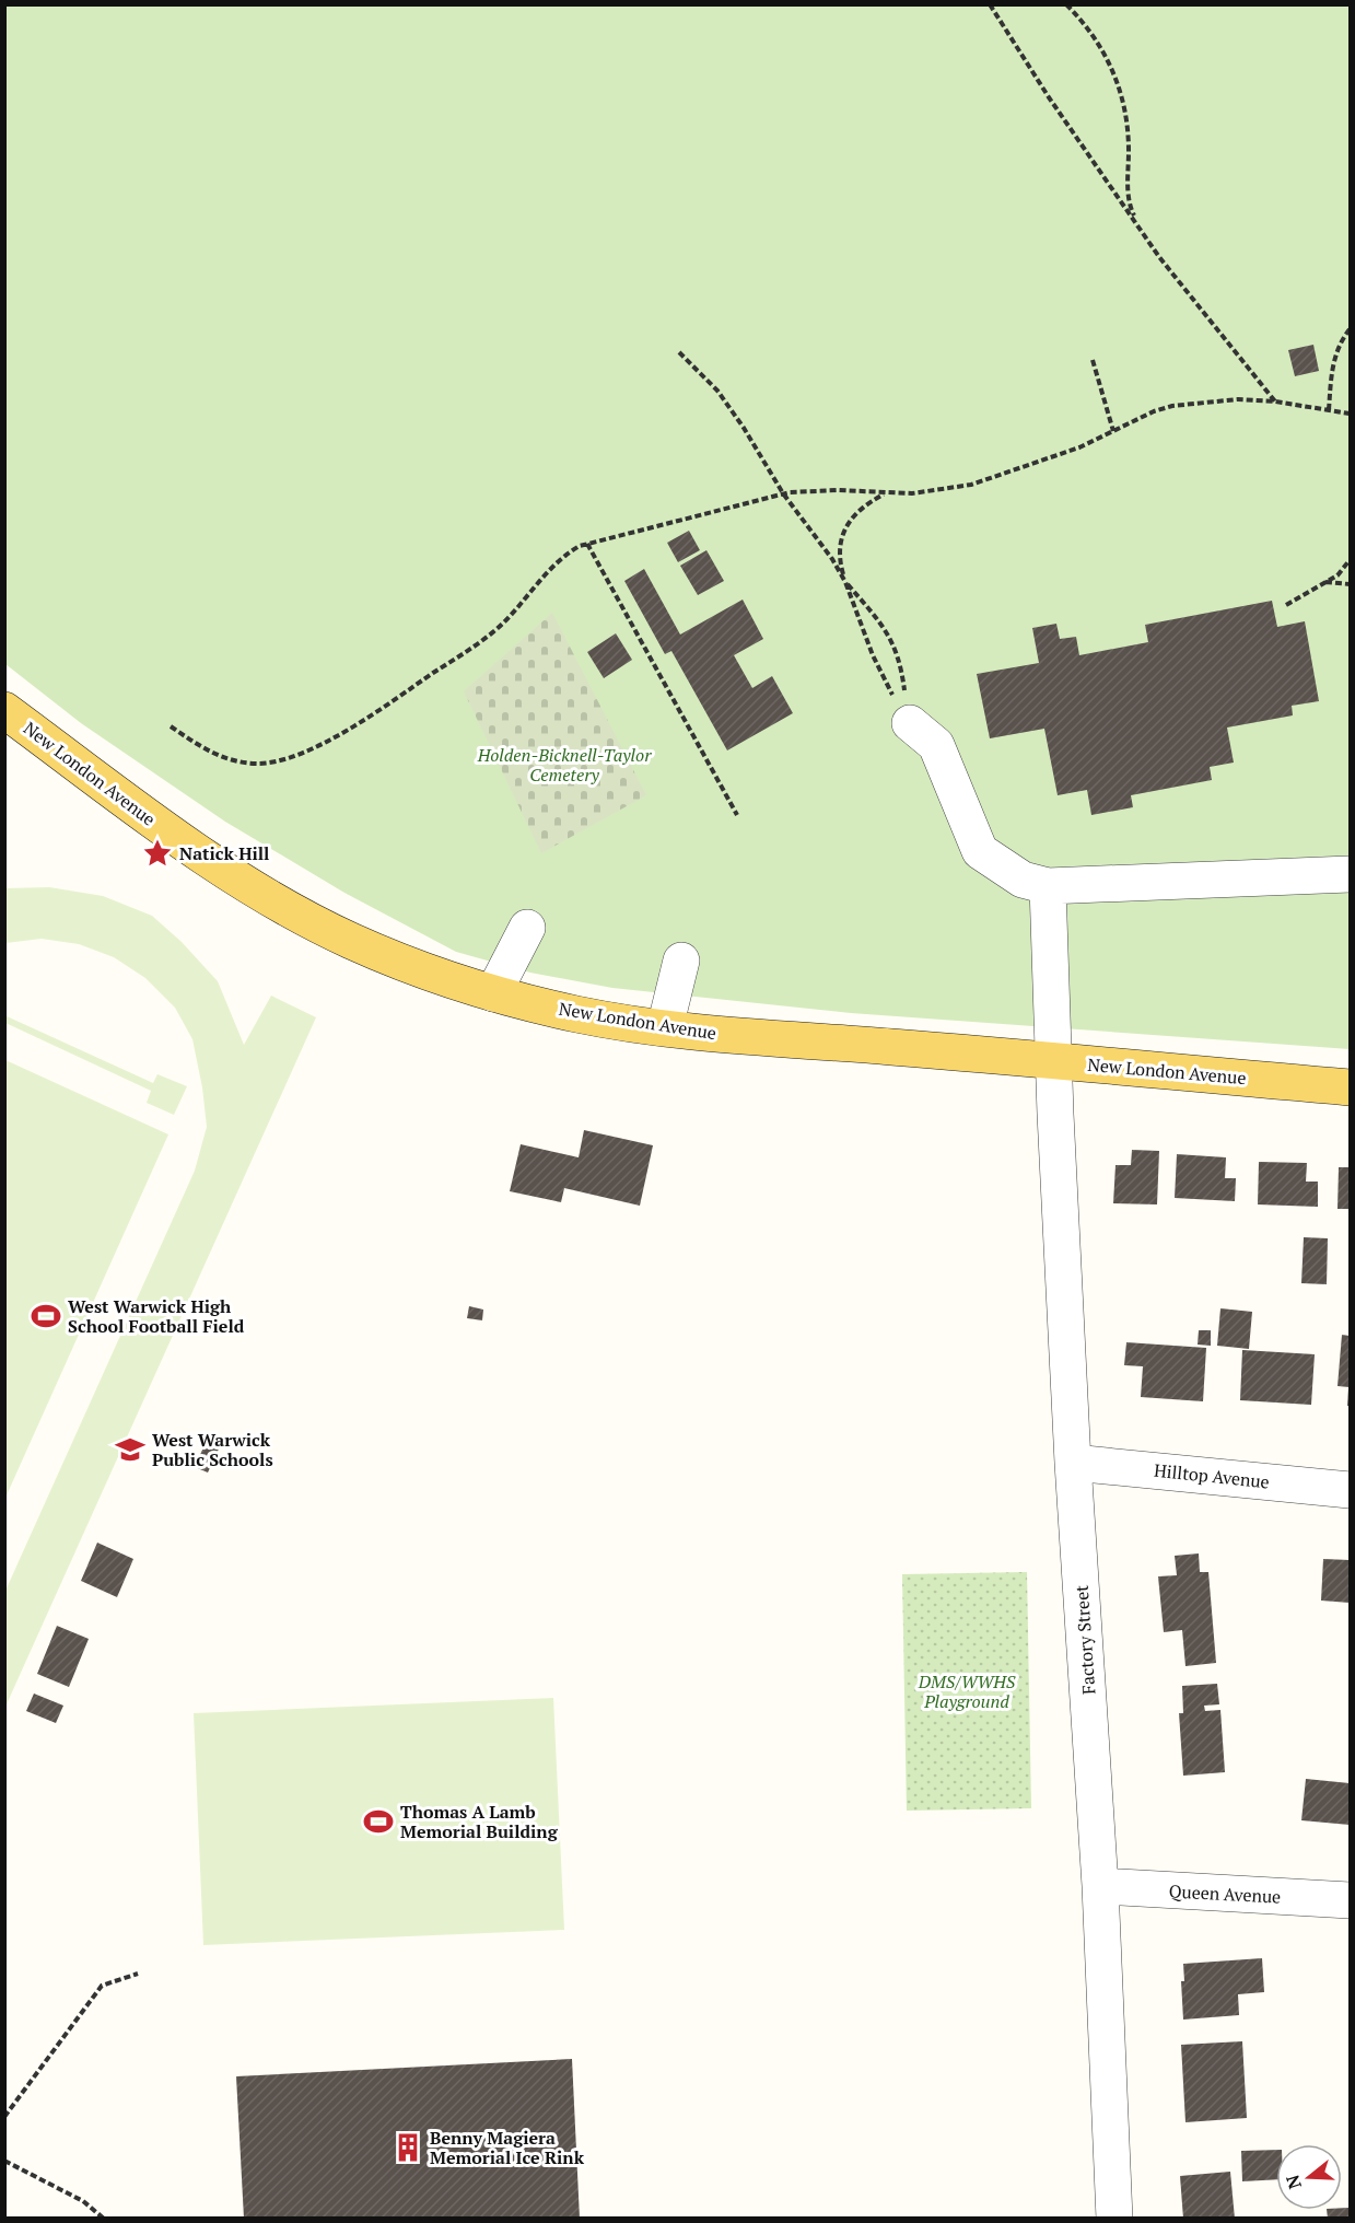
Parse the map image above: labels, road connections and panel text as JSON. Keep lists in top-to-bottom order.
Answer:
{
  "streets": {
    "main road": ["New London Avenue"],
    "street": ["Hilltop Avenue", "Factory Street", "Queen Avenue"]
  },
  "crossings": [
    ["New London Avenue", "Factory Street"],
    ["Hilltop Avenue", "Factory Street"],
    ["Factory Street", "Queen Avenue"]
  ],
  "parks": ["Holden-Bicknell-Taylor Cemetery", "DMS/WWHS Playground"],
  "places": {
    "place": ["Natick Hill"],
    "sports": ["West Warwick High School Football Field", "Thomas A Lamb Memorial Building"],
    "school or university": ["West Warwick Public Schools"],
    "building": ["Benny Magiera Memorial Ice Rink"]
  },
  "north": "left"
}
